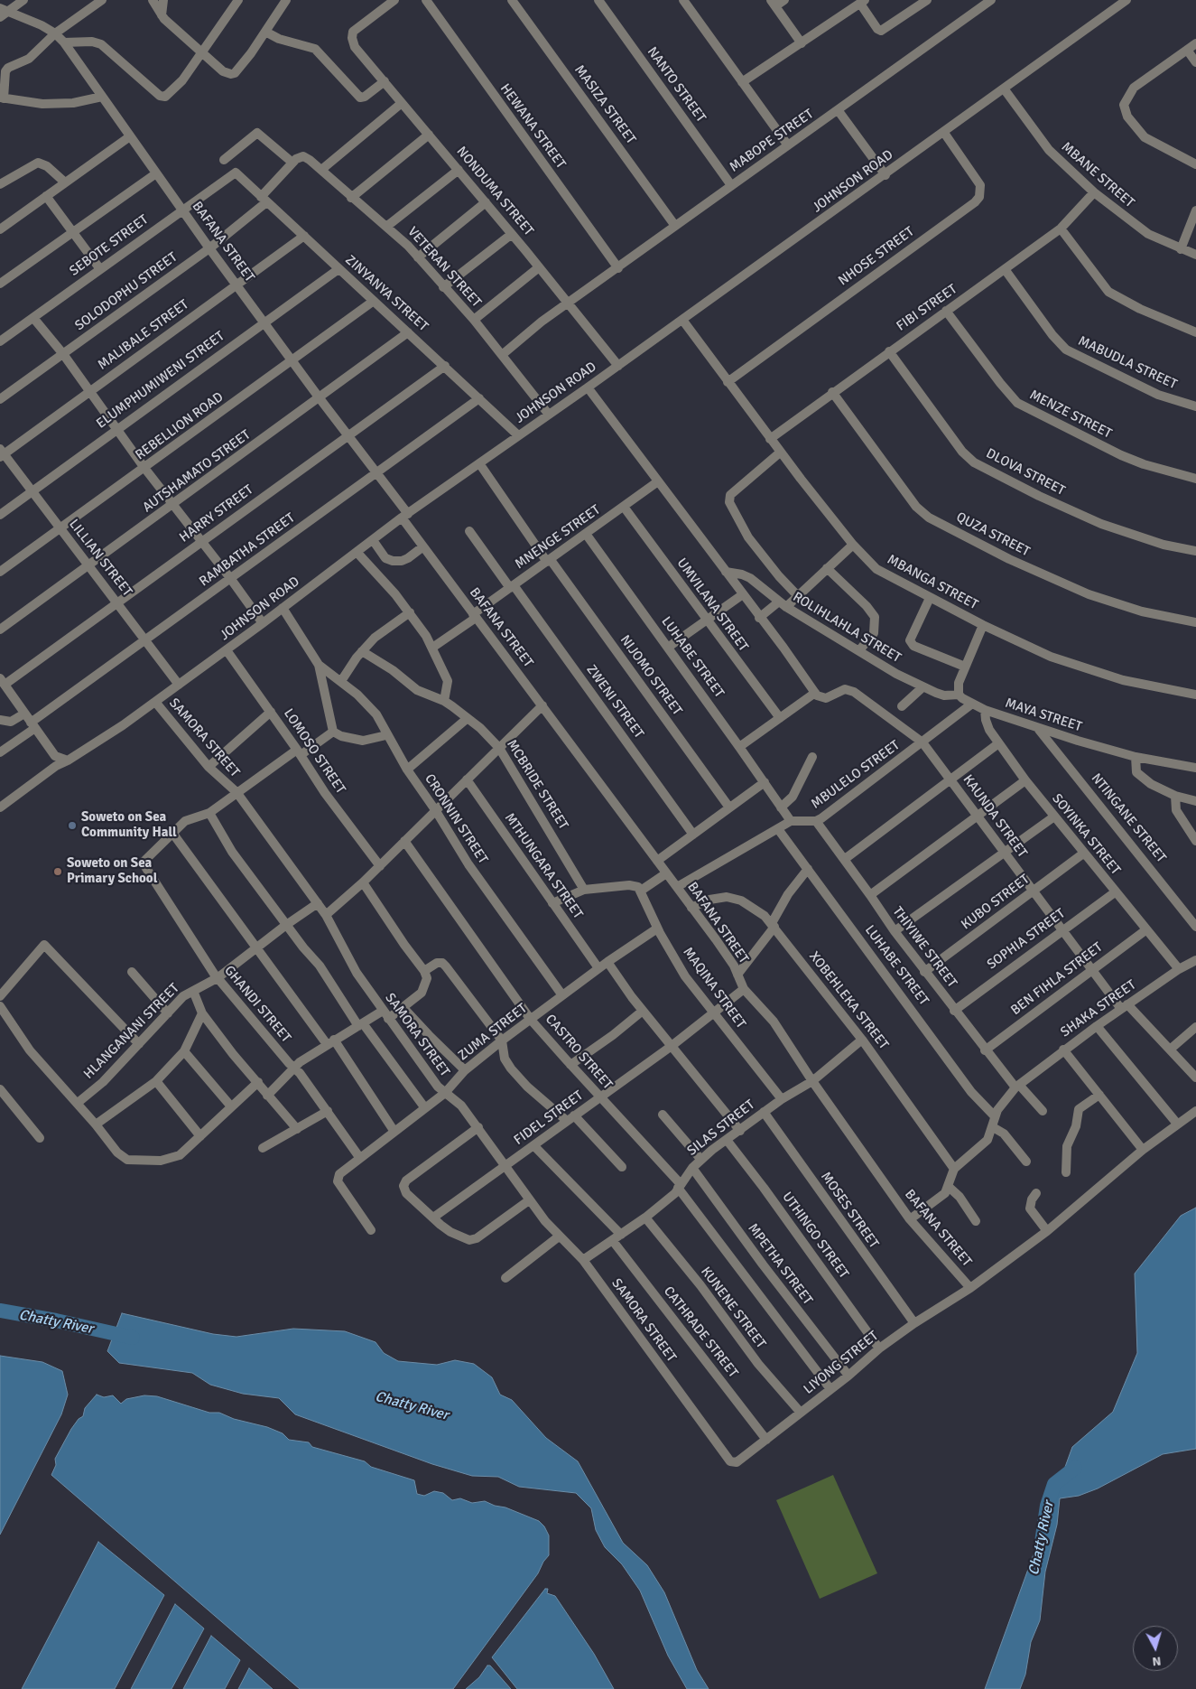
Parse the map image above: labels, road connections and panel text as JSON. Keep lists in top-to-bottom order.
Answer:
{
  "streets": {
    "street": [
      "NANTO STREET",
      "MASIZA STREET",
      "HEWANA STREET",
      "MABOPE STREET",
      "MBANE STREET",
      "JOHNSON ROAD",
      "NONDUMA STREET",
      "BAFANA STREET",
      "SEBOTE STREET",
      "NHOSE STREET",
      "VETERAN STREET",
      "SOLODOPHU STREET",
      "ZINYANYA STREET",
      "FIBI STREET",
      "MALIBALE STREET",
      "MABUDLA STREET",
      "ELUMPHUMIWENI STREET",
      "MENZE STREET",
      "REBELLION ROAD",
      "AUTSHAMATO STREET",
      "DLOVA STREET",
      "HARRY STREET",
      "QUZA STREET",
      "MNENGE STREET",
      "RAMBATHA STREET",
      "LILLIAN STREET",
      "MBANGA STREET",
      "UMVILANA STREET",
      "ROLIHLAHLA STREET",
      "LUHABE STREET",
      "NIJOMO STREET",
      "ZWENI STREET",
      "MAYA STREET",
      "SAMORA STREET",
      "LOMOSO STREET",
      "MBULELO STREET",
      "MCBRIDE STREET",
      "KAUNDA STREET",
      "NTINGANE STREET",
      "CRONNIN STREET",
      "SOYINKA STREET",
      "MTHUNGARA STREET",
      "KUBO STREET",
      "SOPHIA STREET",
      "THIYIWE STREET",
      "BEN FIHLA STREET",
      "MAQINA STREET",
      "XOBEHLEKA STREET",
      "GHANDI STREET",
      "SHAKA STREET",
      "HLANGANANI STREET",
      "ZUMA STREET",
      "CASTRO STREET",
      "FIDEL STREET",
      "SILAS STREET",
      "MOSES STREET",
      "UTHINGO STREET",
      "MPETHA STREET",
      "KUNENE STREET",
      "CATHRADE STREET",
      "LIYONG STREET"
    ]
  },
  "crossings": [
    ["NANTO STREET", "MABOPE STREET"],
    ["MASIZA STREET", "MABOPE STREET"],
    ["HEWANA STREET", "MABOPE STREET"],
    ["MABOPE STREET", "NONDUMA STREET"],
    ["MABOPE STREET", "VETERAN STREET"],
    ["MBANE STREET", "JOHNSON ROAD"],
    ["MBANE STREET", "FIBI STREET"],
    ["JOHNSON ROAD", "NONDUMA STREET"],
    ["JOHNSON ROAD", "BAFANA STREET"],
    ["JOHNSON ROAD", "NHOSE STREET"],
    ["JOHNSON ROAD", "VETERAN STREET"],
    ["JOHNSON ROAD", "ZINYANYA STREET"],
    ["JOHNSON ROAD", "LILLIAN STREET"],
    ["JOHNSON ROAD", "MBANGA STREET"],
    ["JOHNSON ROAD", "NIJOMO STREET"],
    ["JOHNSON ROAD", "SAMORA STREET"],
    ["JOHNSON ROAD", "LOMOSO STREET"],
    ["BAFANA STREET", "SEBOTE STREET"],
    ["BAFANA STREET", "SOLODOPHU STREET"],
    ["BAFANA STREET", "MALIBALE STREET"],
    ["BAFANA STREET", "ELUMPHUMIWENI STREET"],
    ["BAFANA STREET", "REBELLION ROAD"],
    ["BAFANA STREET", "AUTSHAMATO STREET"],
    ["BAFANA STREET", "HARRY STREET"],
    ["BAFANA STREET", "MNENGE STREET"],
    ["BAFANA STREET", "RAMBATHA STREET"],
    ["BAFANA STREET", "XOBEHLEKA STREET"],
    ["BAFANA STREET", "FIDEL STREET"],
    ["BAFANA STREET", "SILAS STREET"],
    ["BAFANA STREET", "LIYONG STREET"],
    ["SEBOTE STREET", "ZINYANYA STREET"],
    ["NHOSE STREET", "MBANGA STREET"],
    ["VETERAN STREET", "SOLODOPHU STREET"],
    ["SOLODOPHU STREET", "ZINYANYA STREET"],
    ["ZINYANYA STREET", "MALIBALE STREET"],
    ["ZINYANYA STREET", "ELUMPHUMIWENI STREET"],
    ["ZINYANYA STREET", "REBELLION ROAD"],
    ["ZINYANYA STREET", "AUTSHAMATO STREET"],
    ["ZINYANYA STREET", "HARRY STREET"],
    ["ZINYANYA STREET", "RAMBATHA STREET"],
    ["FIBI STREET", "MABUDLA STREET"],
    ["FIBI STREET", "MENZE STREET"],
    ["FIBI STREET", "DLOVA STREET"],
    ["FIBI STREET", "QUZA STREET"],
    ["FIBI STREET", "MBANGA STREET"],
    ["MALIBALE STREET", "LILLIAN STREET"],
    ["ELUMPHUMIWENI STREET", "LILLIAN STREET"],
    ["REBELLION ROAD", "LILLIAN STREET"],
    ["AUTSHAMATO STREET", "LILLIAN STREET"],
    ["HARRY STREET", "LILLIAN STREET"],
    ["MNENGE STREET", "UMVILANA STREET"],
    ["MNENGE STREET", "LUHABE STREET"],
    ["MNENGE STREET", "NIJOMO STREET"],
    ["MNENGE STREET", "ZWENI STREET"],
    ["RAMBATHA STREET", "LILLIAN STREET"],
    ["ROLIHLAHLA STREET", "MAYA STREET"],
    ["LUHABE STREET", "MBULELO STREET"],
    ["LUHABE STREET", "SHAKA STREET"],
    ["MAYA STREET", "MBULELO STREET"],
    ["MAYA STREET", "NTINGANE STREET"],
    ["MAYA STREET", "SOYINKA STREET"],
    ["SAMORA STREET", "HLANGANANI STREET"],
    ["SAMORA STREET", "ZUMA STREET"],
    ["SAMORA STREET", "FIDEL STREET"],
    ["SAMORA STREET", "SILAS STREET"],
    ["SAMORA STREET", "LIYONG STREET"],
    ["MBULELO STREET", "KAUNDA STREET"],
    ["MBULELO STREET", "THIYIWE STREET"],
    ["KAUNDA STREET", "KUBO STREET"],
    ["KAUNDA STREET", "SOPHIA STREET"],
    ["KAUNDA STREET", "BEN FIHLA STREET"],
    ["KAUNDA STREET", "SHAKA STREET"],
    ["CRONNIN STREET", "ZUMA STREET"],
    ["SOYINKA STREET", "KUBO STREET"],
    ["SOYINKA STREET", "SOPHIA STREET"],
    ["SOYINKA STREET", "BEN FIHLA STREET"],
    ["SOYINKA STREET", "SHAKA STREET"],
    ["MTHUNGARA STREET", "ZUMA STREET"],
    ["KUBO STREET", "THIYIWE STREET"],
    ["SOPHIA STREET", "THIYIWE STREET"],
    ["THIYIWE STREET", "BEN FIHLA STREET"],
    ["THIYIWE STREET", "SHAKA STREET"],
    ["MAQINA STREET", "ZUMA STREET"],
    ["MAQINA STREET", "FIDEL STREET"],
    ["MAQINA STREET", "SILAS STREET"],
    ["XOBEHLEKA STREET", "SHAKA STREET"],
    ["XOBEHLEKA STREET", "SILAS STREET"],
    ["GHANDI STREET", "HLANGANANI STREET"],
    ["GHANDI STREET", "ZUMA STREET"],
    ["ZUMA STREET", "CASTRO STREET"],
    ["CASTRO STREET", "FIDEL STREET"],
    ["CASTRO STREET", "SILAS STREET"],
    ["CASTRO STREET", "LIYONG STREET"],
    ["SILAS STREET", "MOSES STREET"],
    ["SILAS STREET", "UTHINGO STREET"],
    ["SILAS STREET", "MPETHA STREET"],
    ["SILAS STREET", "KUNENE STREET"],
    ["SILAS STREET", "CATHRADE STREET"],
    ["MOSES STREET", "LIYONG STREET"],
    ["UTHINGO STREET", "LIYONG STREET"],
    ["MPETHA STREET", "LIYONG STREET"],
    ["KUNENE STREET", "LIYONG STREET"],
    ["CATHRADE STREET", "LIYONG STREET"]
  ],
  "water": ["Chatty River"],
  "places": ["Soweto on Sea Community Hall", "Soweto on Sea Primary School"],
  "north": "bottom"
}
